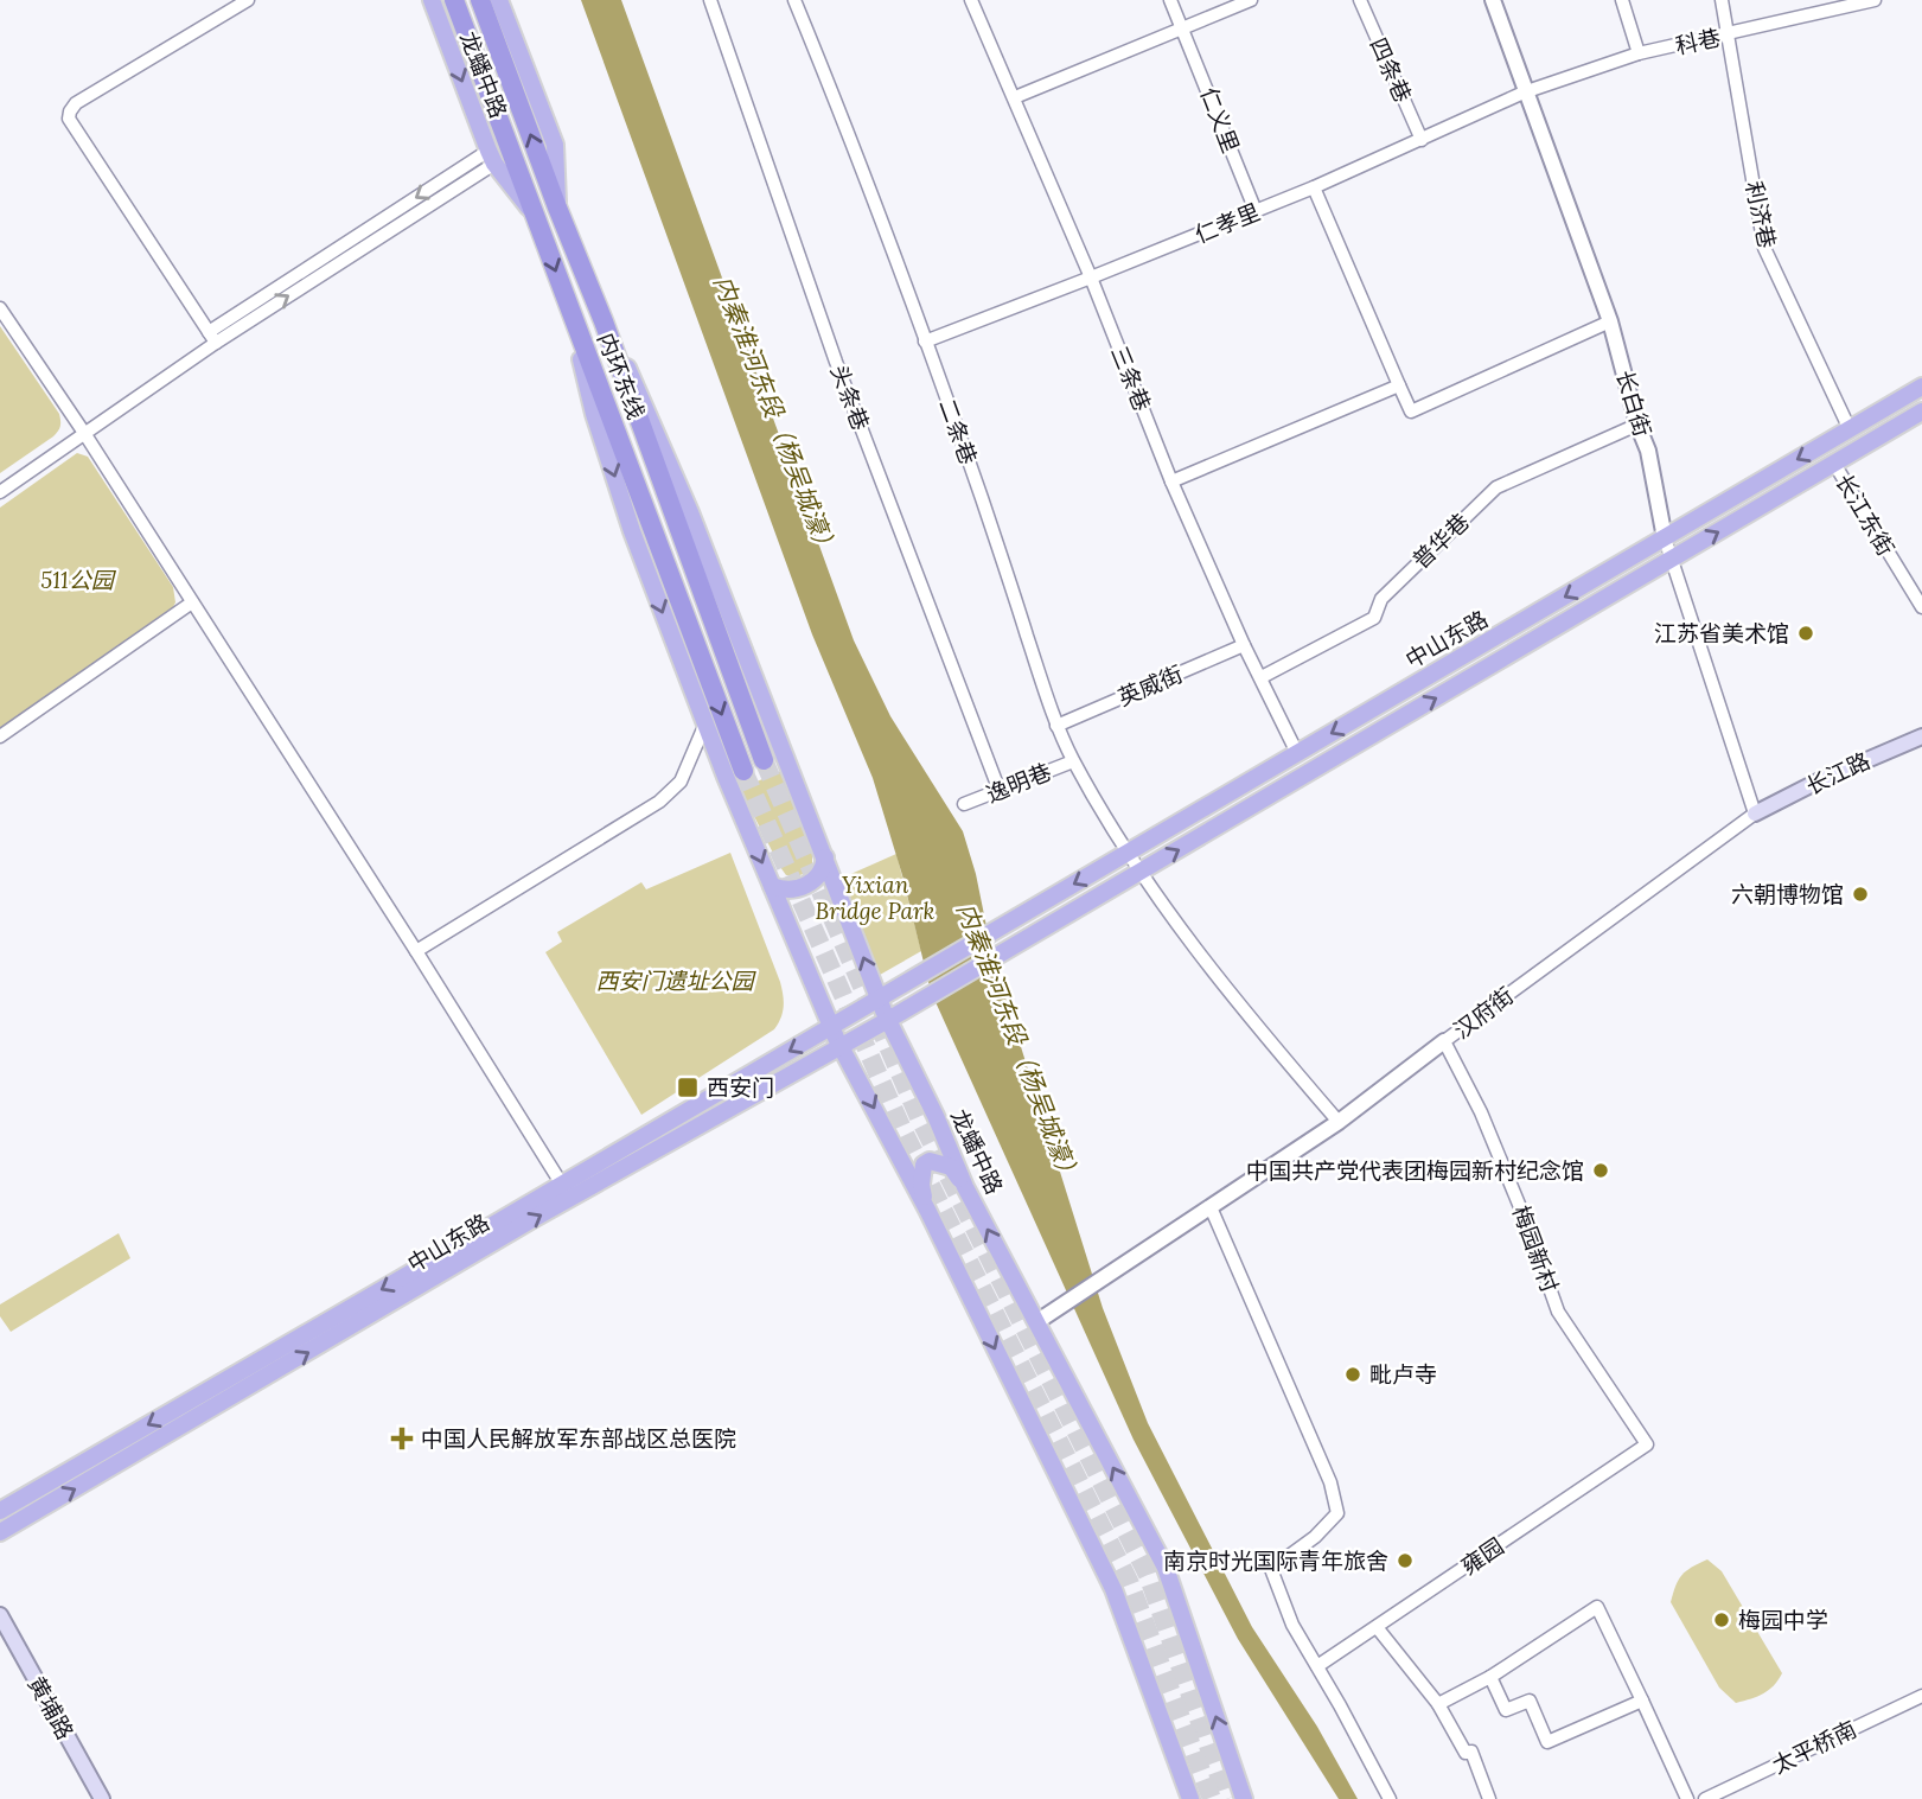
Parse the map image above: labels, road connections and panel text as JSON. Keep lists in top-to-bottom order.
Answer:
{
  "streets": {
    "highway": ["内环东线"],
    "main road": [
      "龙蟠中路",
      "中山东路",
      "长江路",
      "黄埔路"
    ],
    "street": [
      "科巷",
      "四条巷",
      "仁义里",
      "利济巷",
      "仁孝里",
      "三条巷",
      "头条巷",
      "长白街",
      "二条巷",
      "长江东街",
      "普华巷",
      "英威街",
      "逸明巷",
      "汉府街",
      "梅园新村",
      "雍园",
      "太平桥南"
    ]
  },
  "crossings": [
    ["科巷", "利济巷"],
    ["科巷", "仁孝里"],
    ["科巷", "长白街"],
    ["四条巷", "仁孝里"],
    ["龙蟠中路", "内环东线"],
    ["龙蟠中路", "中山东路"],
    ["龙蟠中路", "汉府街"],
    ["仁义里", "仁孝里"],
    ["利济巷", "中山东路"],
    ["仁孝里", "三条巷"],
    ["仁孝里", "长白街"],
    ["仁孝里", "二条巷"],
    ["三条巷", "普华巷"],
    ["三条巷", "中山东路"],
    ["三条巷", "英威街"],
    ["头条巷", "逸明巷"],
    ["长白街", "普华巷"],
    ["长白街", "中山东路"],
    ["长白街", "长江路"],
    ["长白街", "汉府街"],
    ["二条巷", "中山东路"],
    ["二条巷", "英威街"],
    ["二条巷", "逸明巷"],
    ["长江东街", "中山东路"],
    ["长江路", "汉府街"],
    ["汉府街", "梅园新村"],
    ["梅园新村", "雍园"]
  ],
  "water": ["内秦淮河东段（杨吴城濠）"],
  "parks": ["511公园", "Yixian Bridge Park", "西安门遗址公园"],
  "places": {
    "other": [
      "江苏省美术馆",
      "六朝博物馆",
      "中国共产党代表团梅园新村纪念馆",
      "毗卢寺",
      "南京时光国际青年旅舍",
      "梅园中学"
    ],
    "transit": ["西安门"],
    "health": ["中国人民解放军东部战区总医院"]
  }
}
